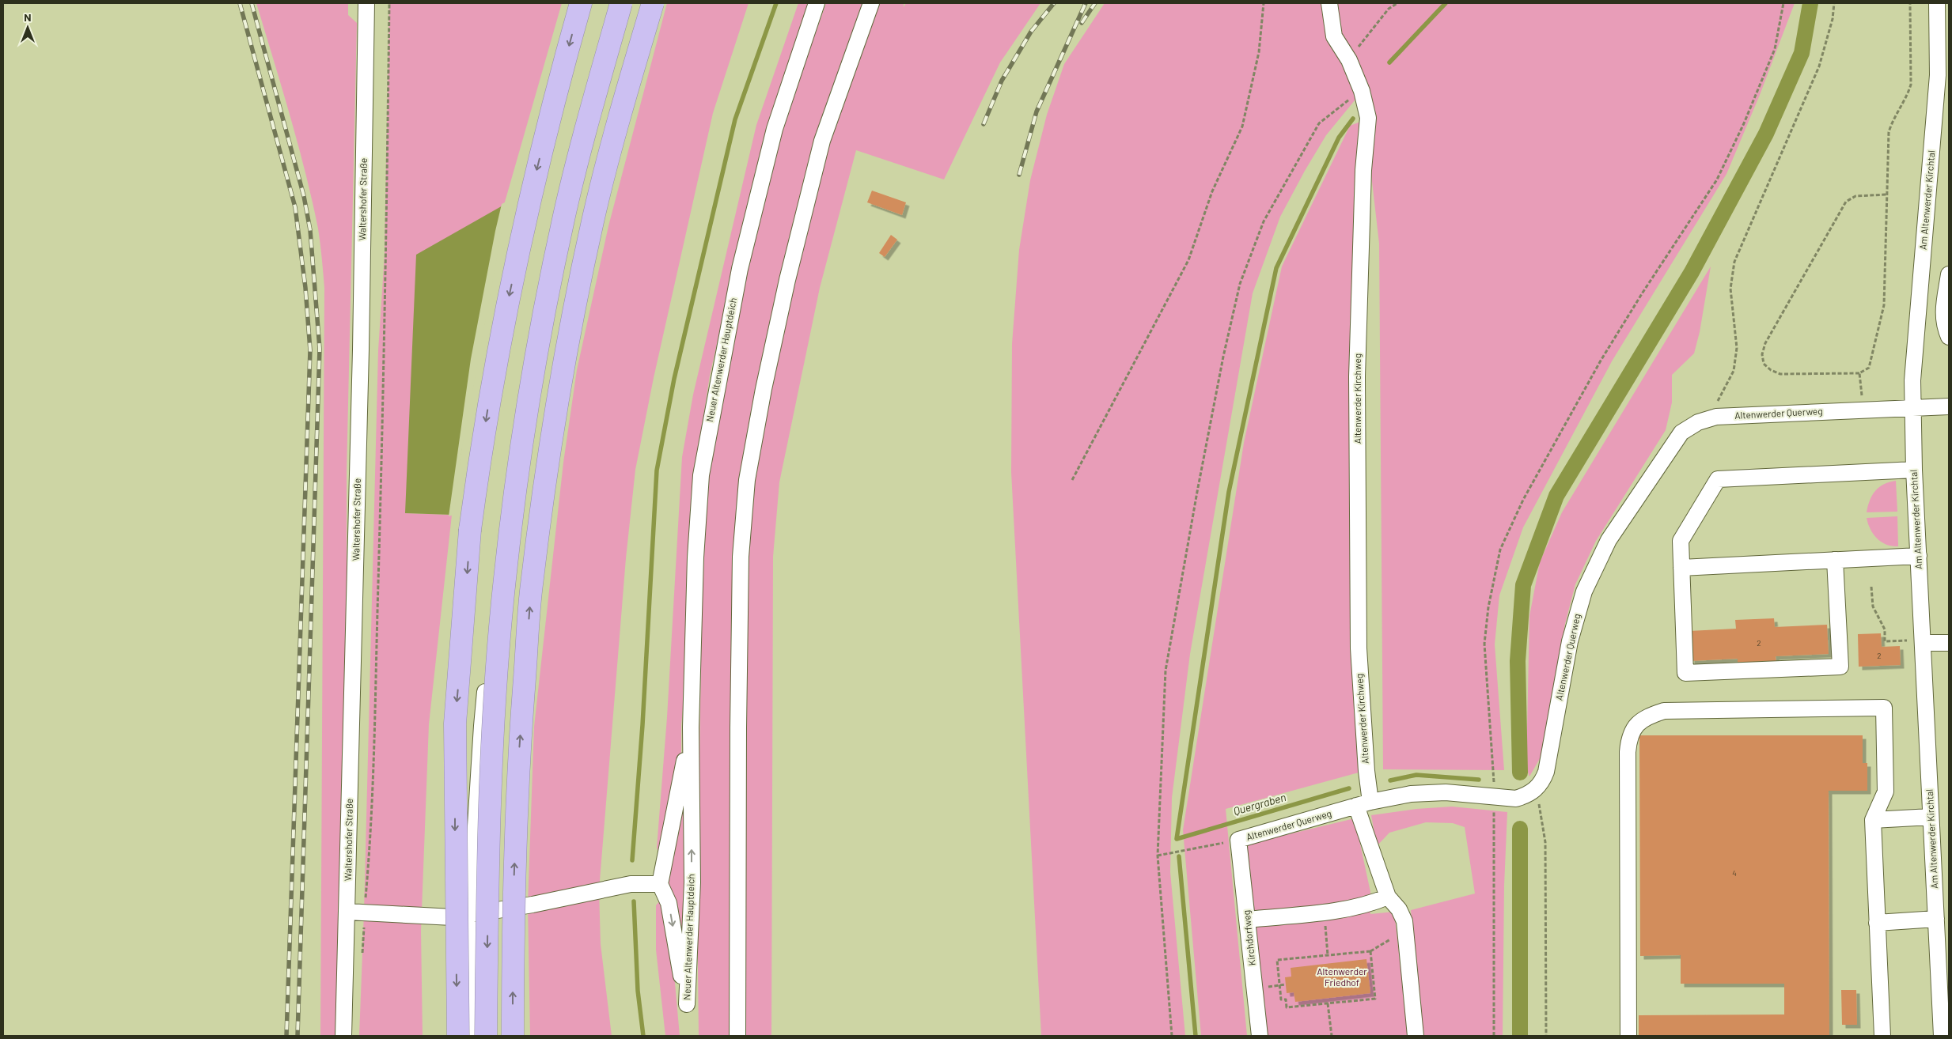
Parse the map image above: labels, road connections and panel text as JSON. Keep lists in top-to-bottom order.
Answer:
{
  "streets": {
    "street": [
      "Waltershofer Straße",
      "Am Altenwerder Kirchtal",
      "Neuer Altenwerder Hauptdeich",
      "Altenwerder Kirchweg",
      "Altenwerder Querweg",
      "Kirchdorfweg"
    ]
  },
  "crossings": [
    ["Am Altenwerder Kirchtal", "Altenwerder Querweg"],
    ["Altenwerder Kirchweg", "Altenwerder Querweg"],
    ["Altenwerder Querweg", "Kirchdorfweg"]
  ],
  "water": ["Quergraben"],
  "parks": ["Altenwerder Friedhof"],
  "house_numbers": ["2", "2", "4"],
  "north": "top"
}
